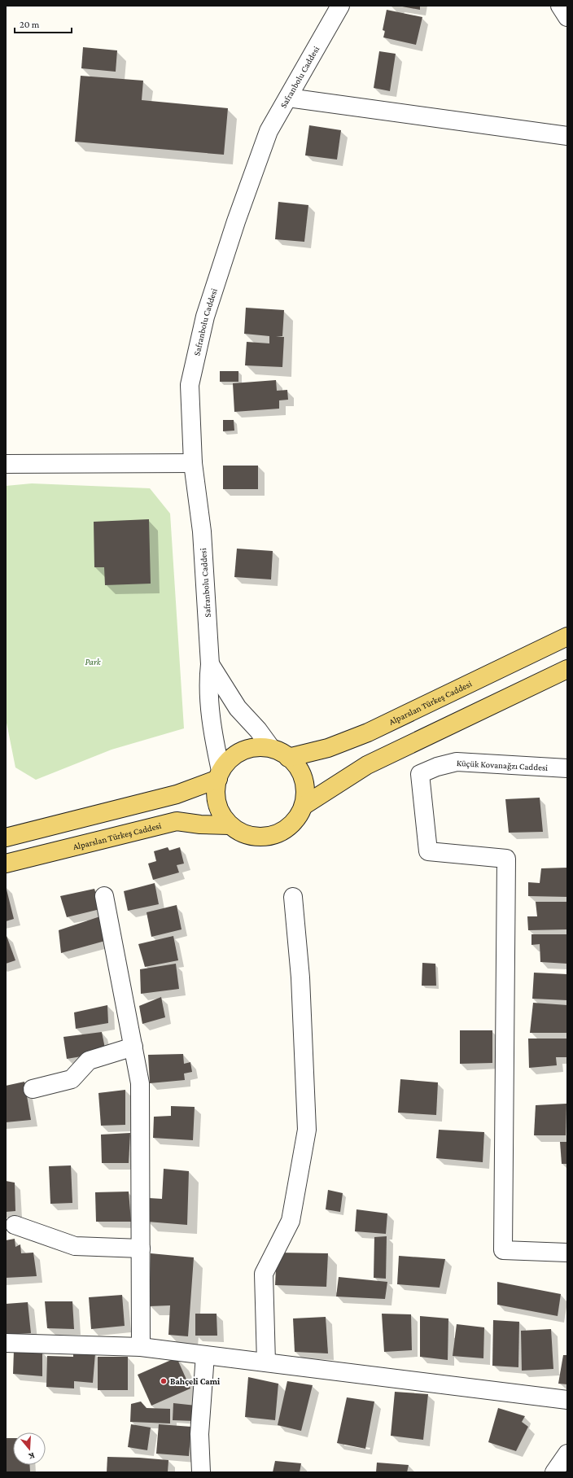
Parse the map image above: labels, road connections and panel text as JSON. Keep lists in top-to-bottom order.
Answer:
{
  "streets": {
    "main road": ["Alparslan Türkeş Caddesi"],
    "street": ["Safranbolu Caddesi", "Küçük Kovanağzı Caddesi"]
  },
  "crossings": [
    ["Safranbolu Caddesi", "Alparslan Türkeş Caddesi"]
  ],
  "parks": ["Park"],
  "places": ["Bahçeli Cami"],
  "scale_bar": "20 m",
  "north": "bottom"
}
